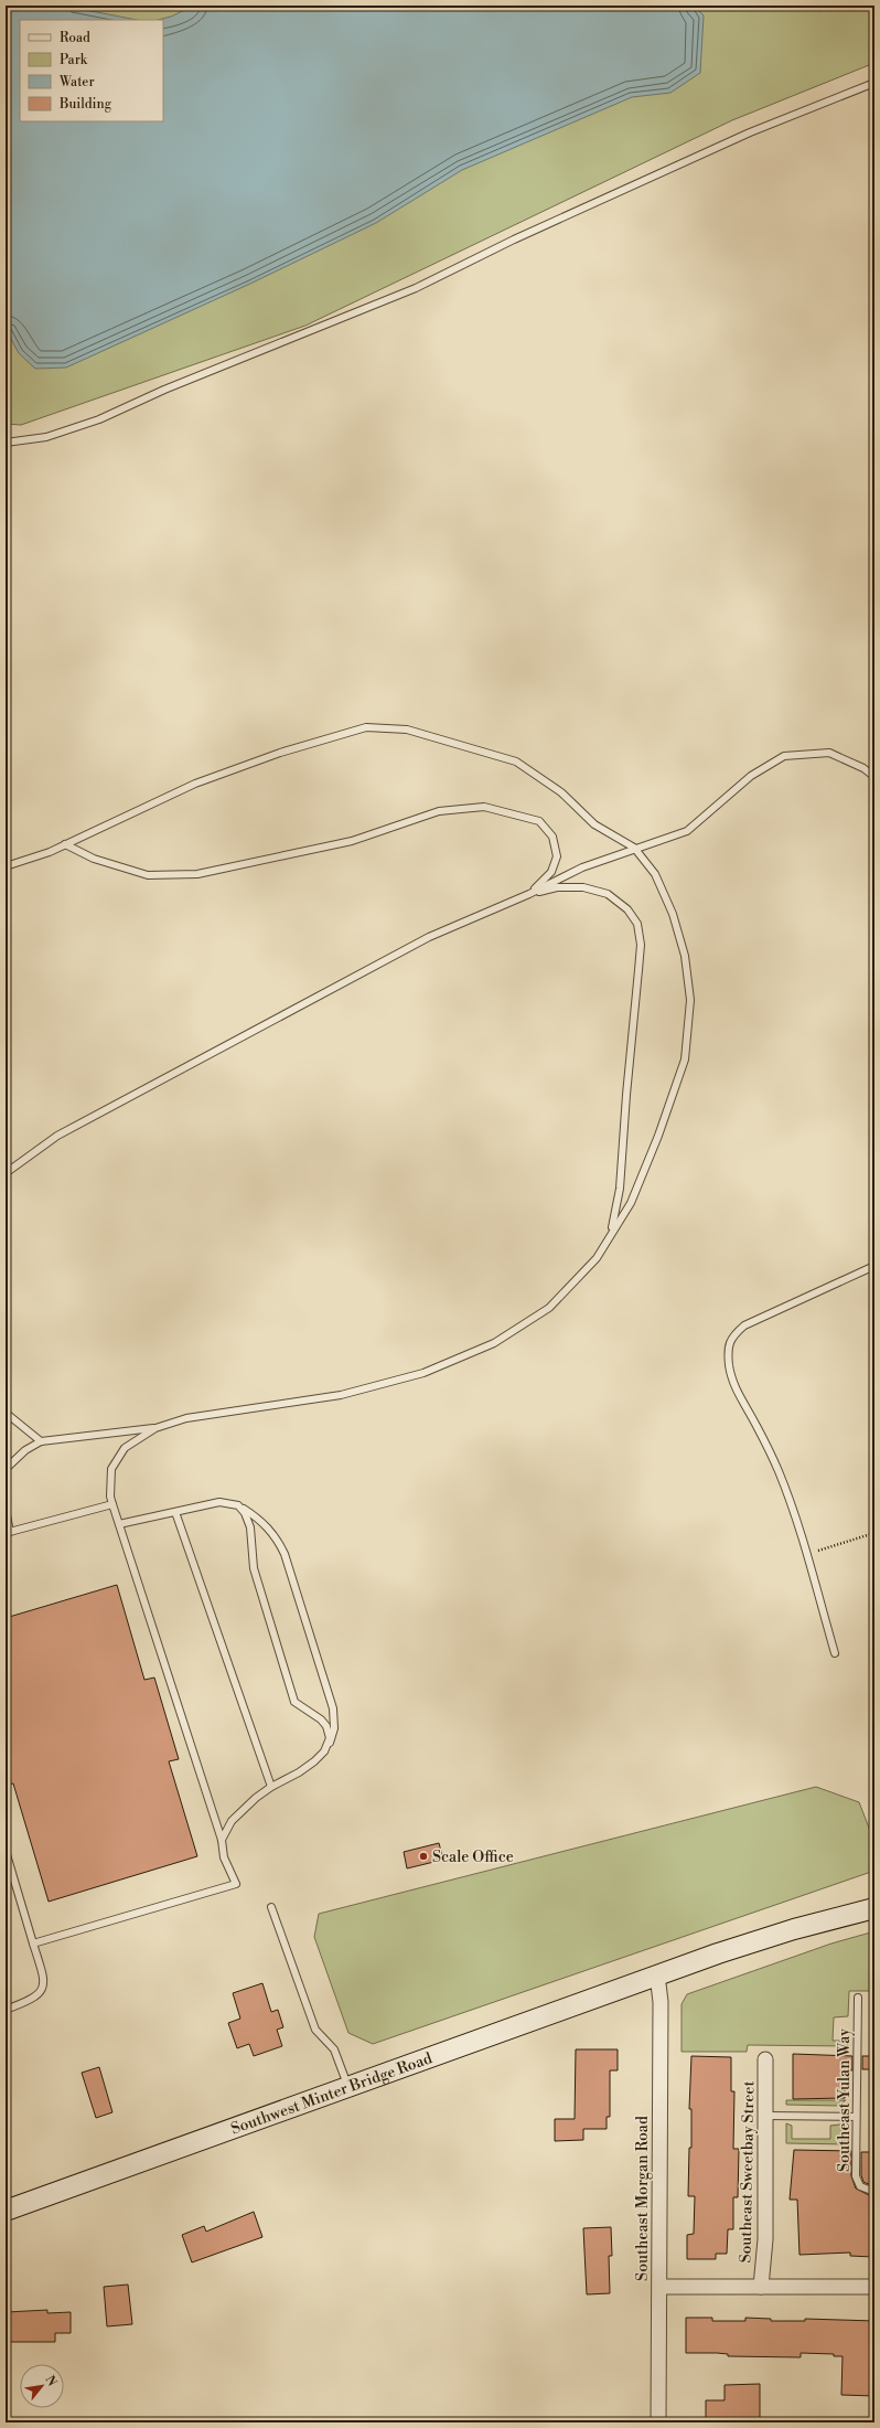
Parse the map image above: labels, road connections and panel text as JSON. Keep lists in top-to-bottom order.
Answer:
{
  "streets": {
    "main road": ["Southwest Minter Bridge Road"],
    "street": ["Southeast Sweetbay Street", "Southeast Morgan Road"],
    "lane": ["Southeast Yulan Way"]
  },
  "crossings": [
    ["Southwest Minter Bridge Road", "Southeast Morgan Road"]
  ],
  "places": ["Scale Office"],
  "legend": [
    "Road",
    "Park",
    "Water",
    "Building"
  ],
  "north": "top right"
}
